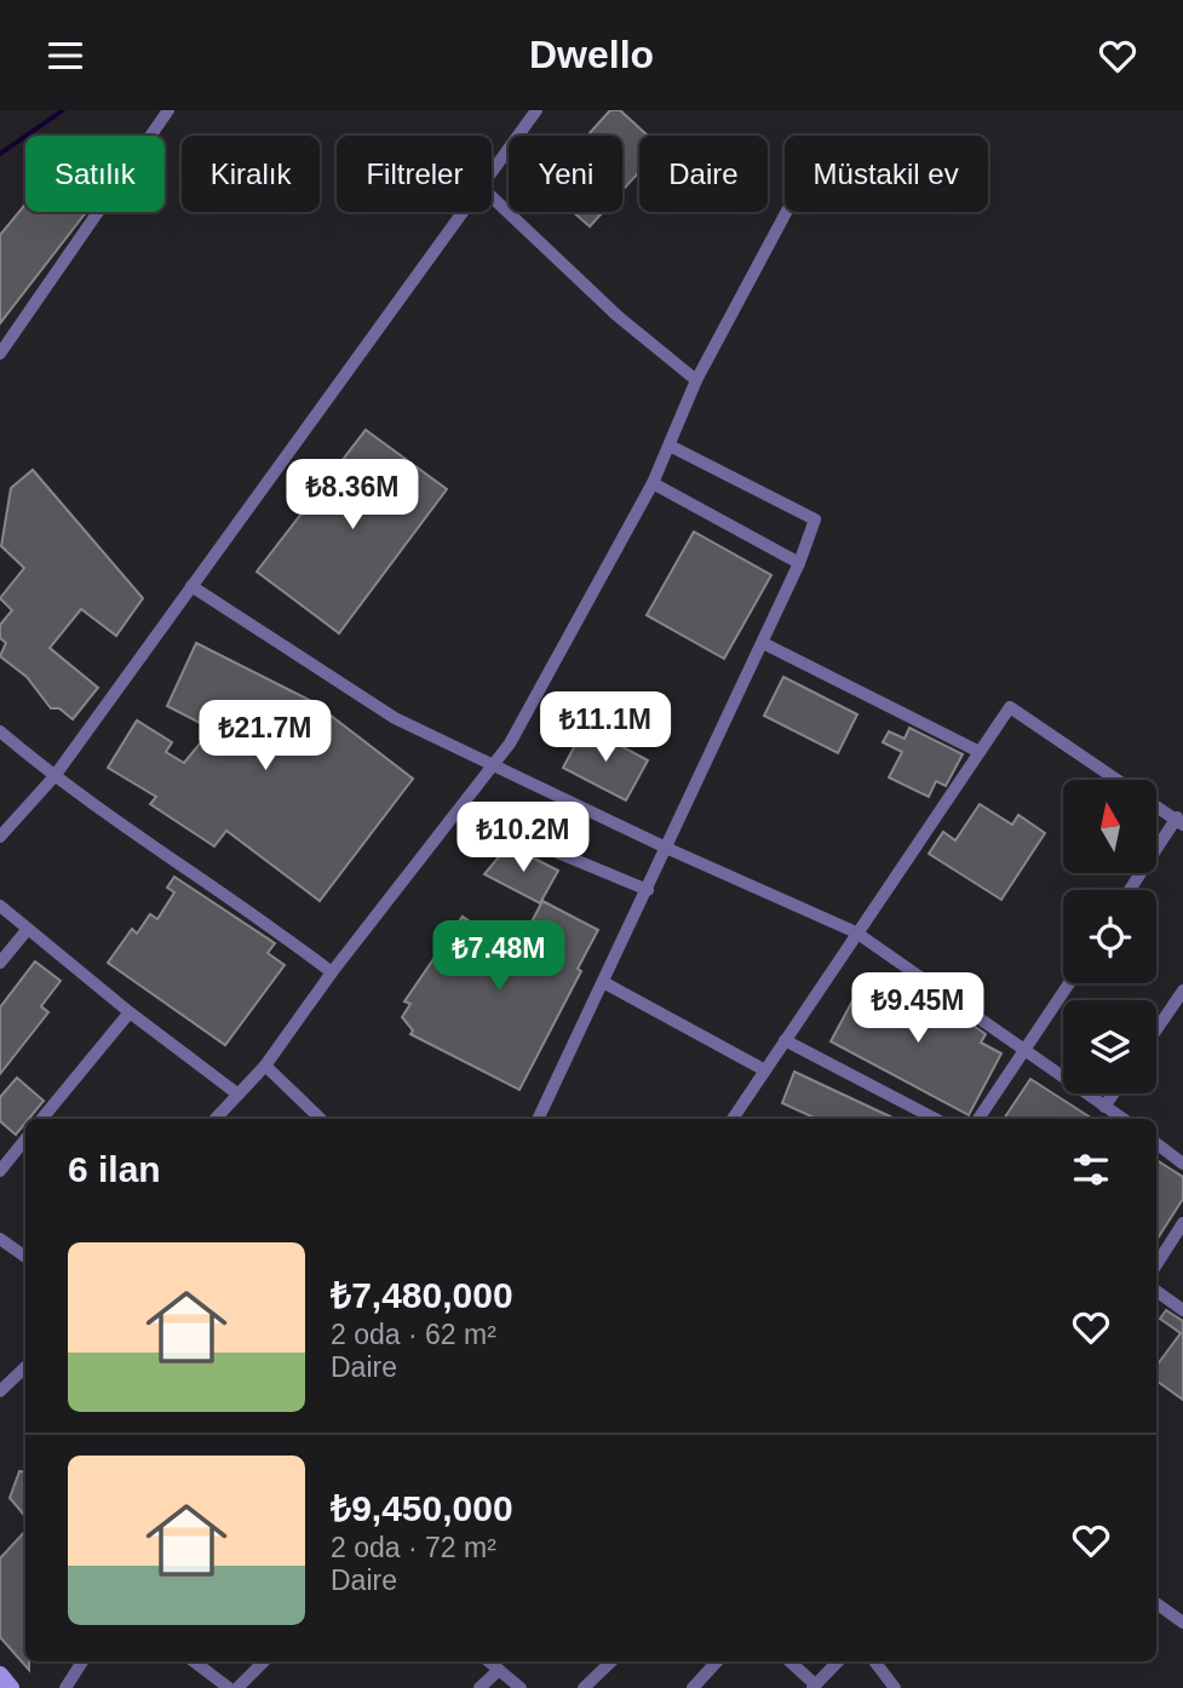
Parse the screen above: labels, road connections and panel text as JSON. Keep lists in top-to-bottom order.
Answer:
{
  "north": "top",
  "page": {
    "header": "Dwello",
    "chip": [
      "Satılık",
      "Kiralık",
      "Filtreler",
      "Yeni",
      "Daire",
      "Müstakil ev"
    ],
    "price": [
      "₺8.36M",
      "₺11.1M",
      "₺21.7M",
      "₺10.2M",
      "₺7.48M",
      "₺9.45M"
    ],
    "heading": "6 ilan",
    "list": [
      {
        "name": "₺7,480,000",
        "note": "2 oda · 62 m² · Daire"
      },
      {
        "name": "₺9,450,000",
        "note": "2 oda · 72 m² · Daire"
      }
    ]
  }
}
